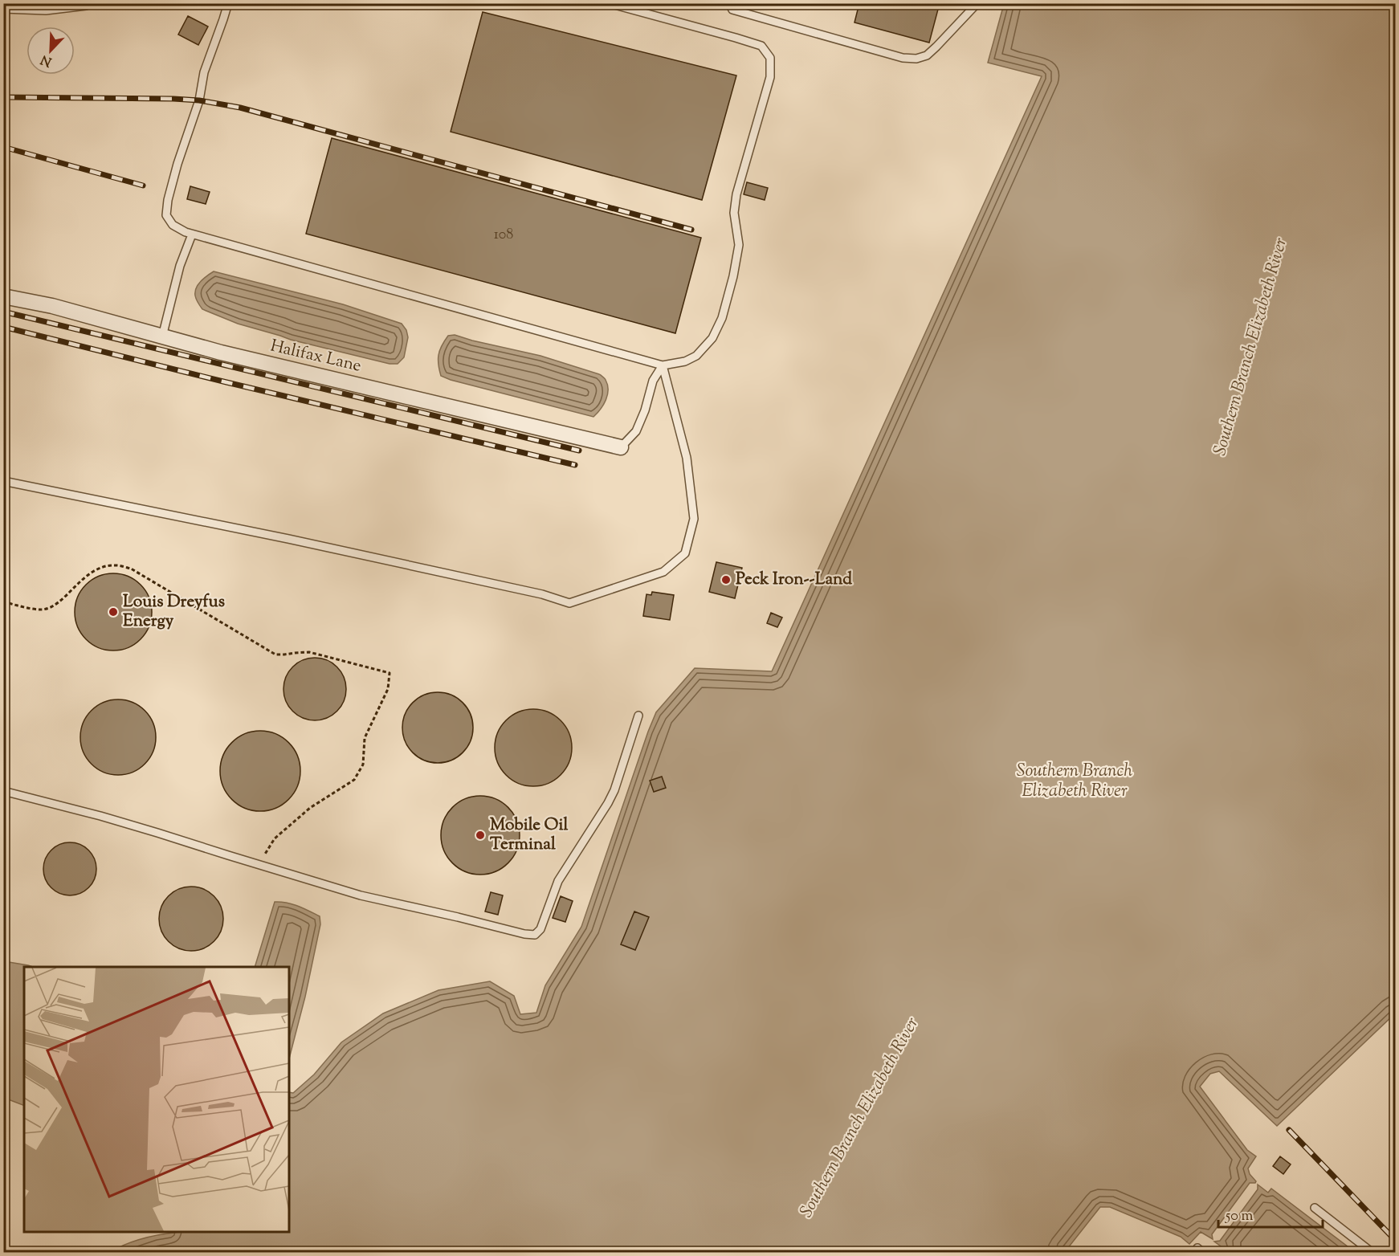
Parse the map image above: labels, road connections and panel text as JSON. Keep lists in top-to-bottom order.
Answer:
{
  "streets": {
    "street": ["Halifax Lane"]
  },
  "water": ["Southern Branch Elizabeth River"],
  "places": ["Peck Iron--Land", "Louis Dreyfus Energy", "Mobile Oil Terminal"],
  "house_numbers": ["108"],
  "scale_bar": "50 m",
  "north": "bottom left"
}
